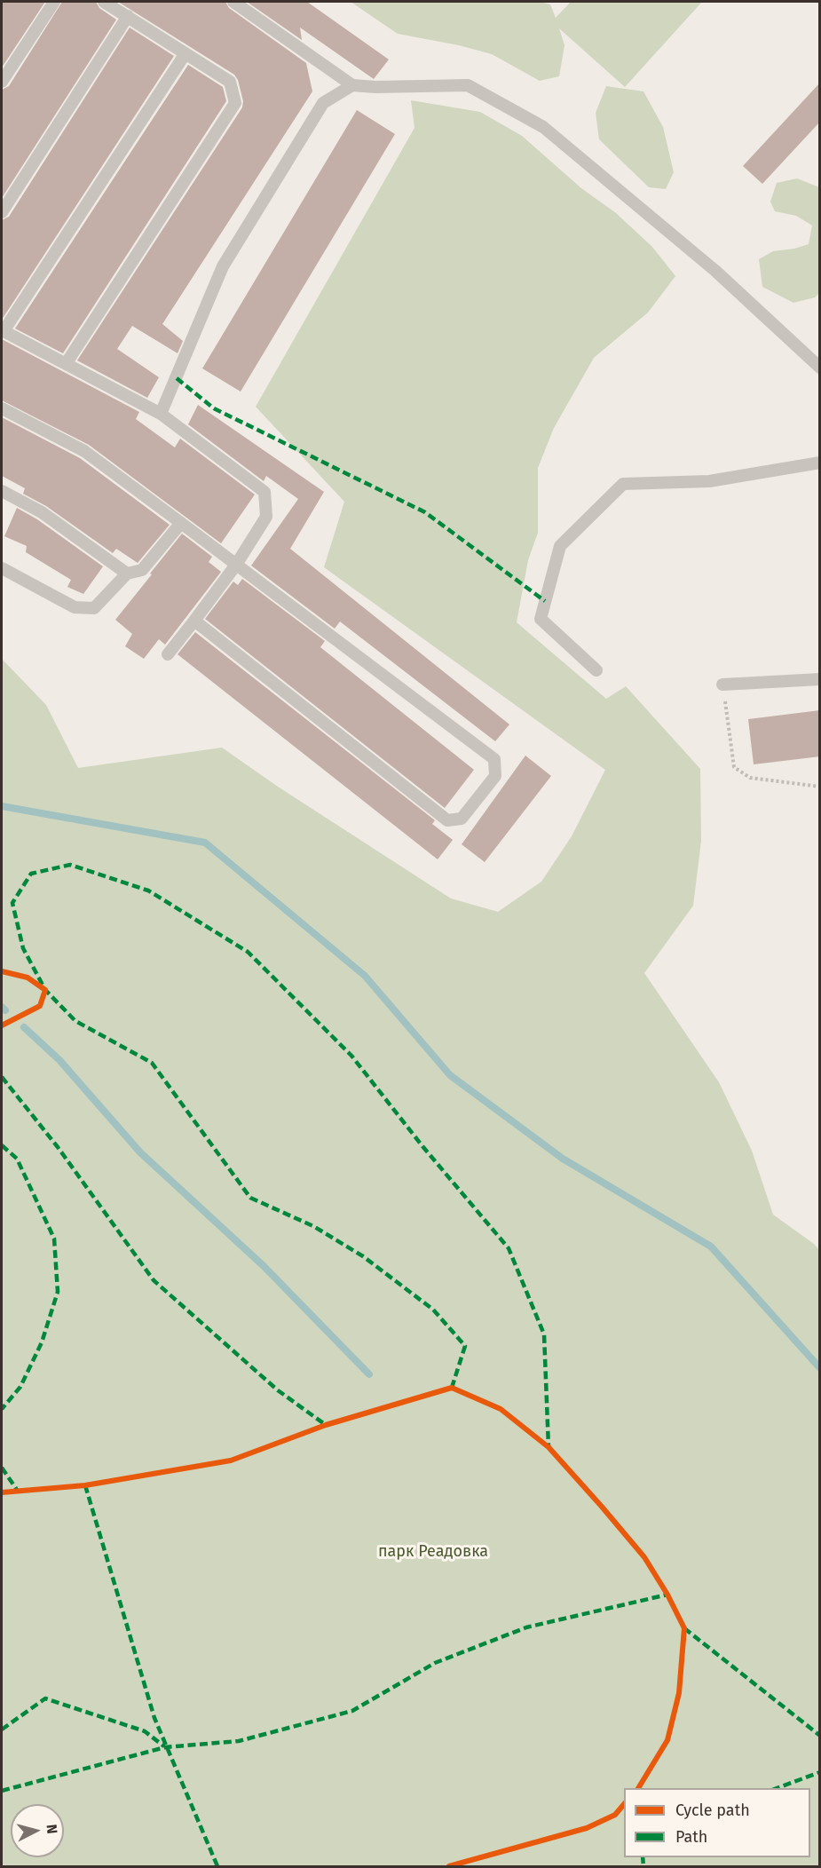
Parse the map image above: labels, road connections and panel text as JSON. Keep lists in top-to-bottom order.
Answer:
{
  "parks": ["парк Реадовка"],
  "legend": ["Cycle path", "Path"],
  "north": "right"
}
